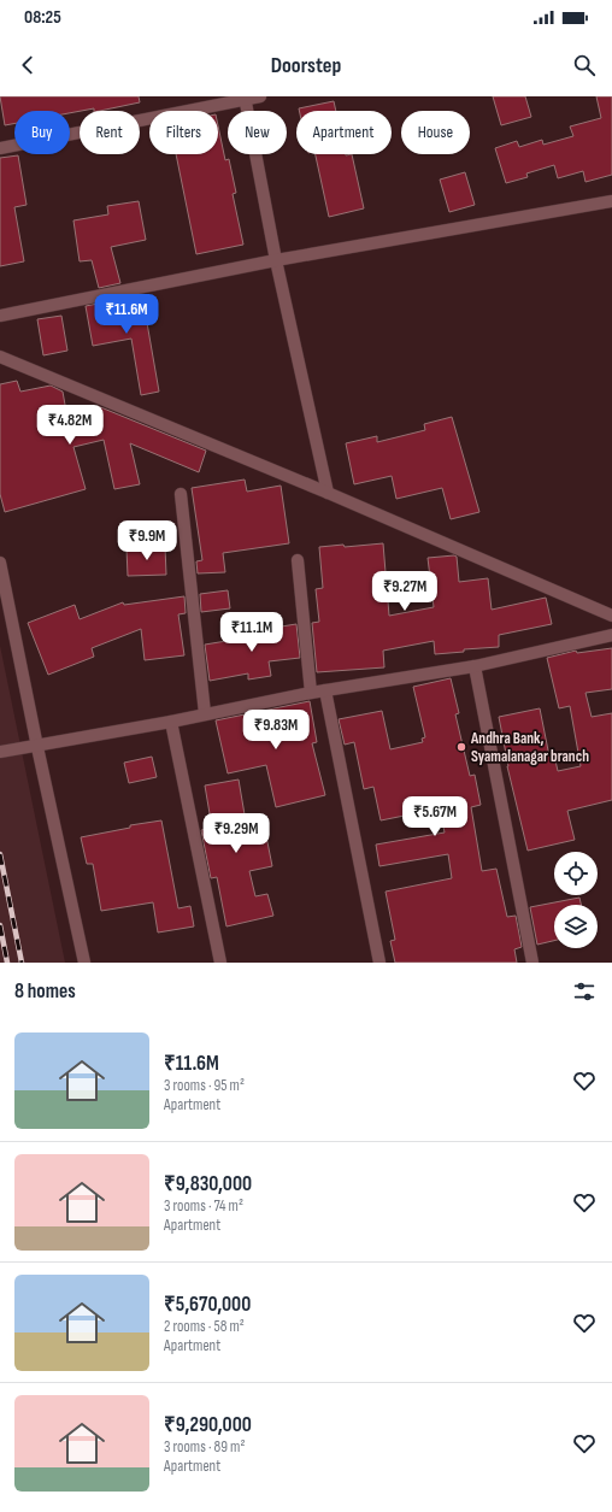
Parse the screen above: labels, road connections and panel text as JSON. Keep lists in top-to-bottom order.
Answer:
{
  "places": ["Andhra Bank, Syamalanagar branch"],
  "page": {
    "status": "08:25",
    "header": "Doorstep",
    "chip": [
      "Buy",
      "Rent",
      "Filters",
      "New",
      "Apartment",
      "House"
    ],
    "price": [
      "₹11.6M",
      "₹4.82M",
      "₹9.9M",
      "₹9.27M",
      "₹11.1M",
      "₹9.83M",
      "₹5.67M",
      "₹9.29M"
    ],
    "heading": "8 homes",
    "list": [
      {
        "name": "₹11.6M",
        "note": "3 rooms · 95 m² · Apartment"
      },
      {
        "name": "₹9,830,000",
        "note": "3 rooms · 74 m² · Apartment"
      },
      {
        "name": "₹5,670,000",
        "note": "2 rooms · 58 m² · Apartment"
      },
      {
        "name": "₹9,290,000",
        "note": "3 rooms · 89 m² · Apartment"
      }
    ]
  }
}
